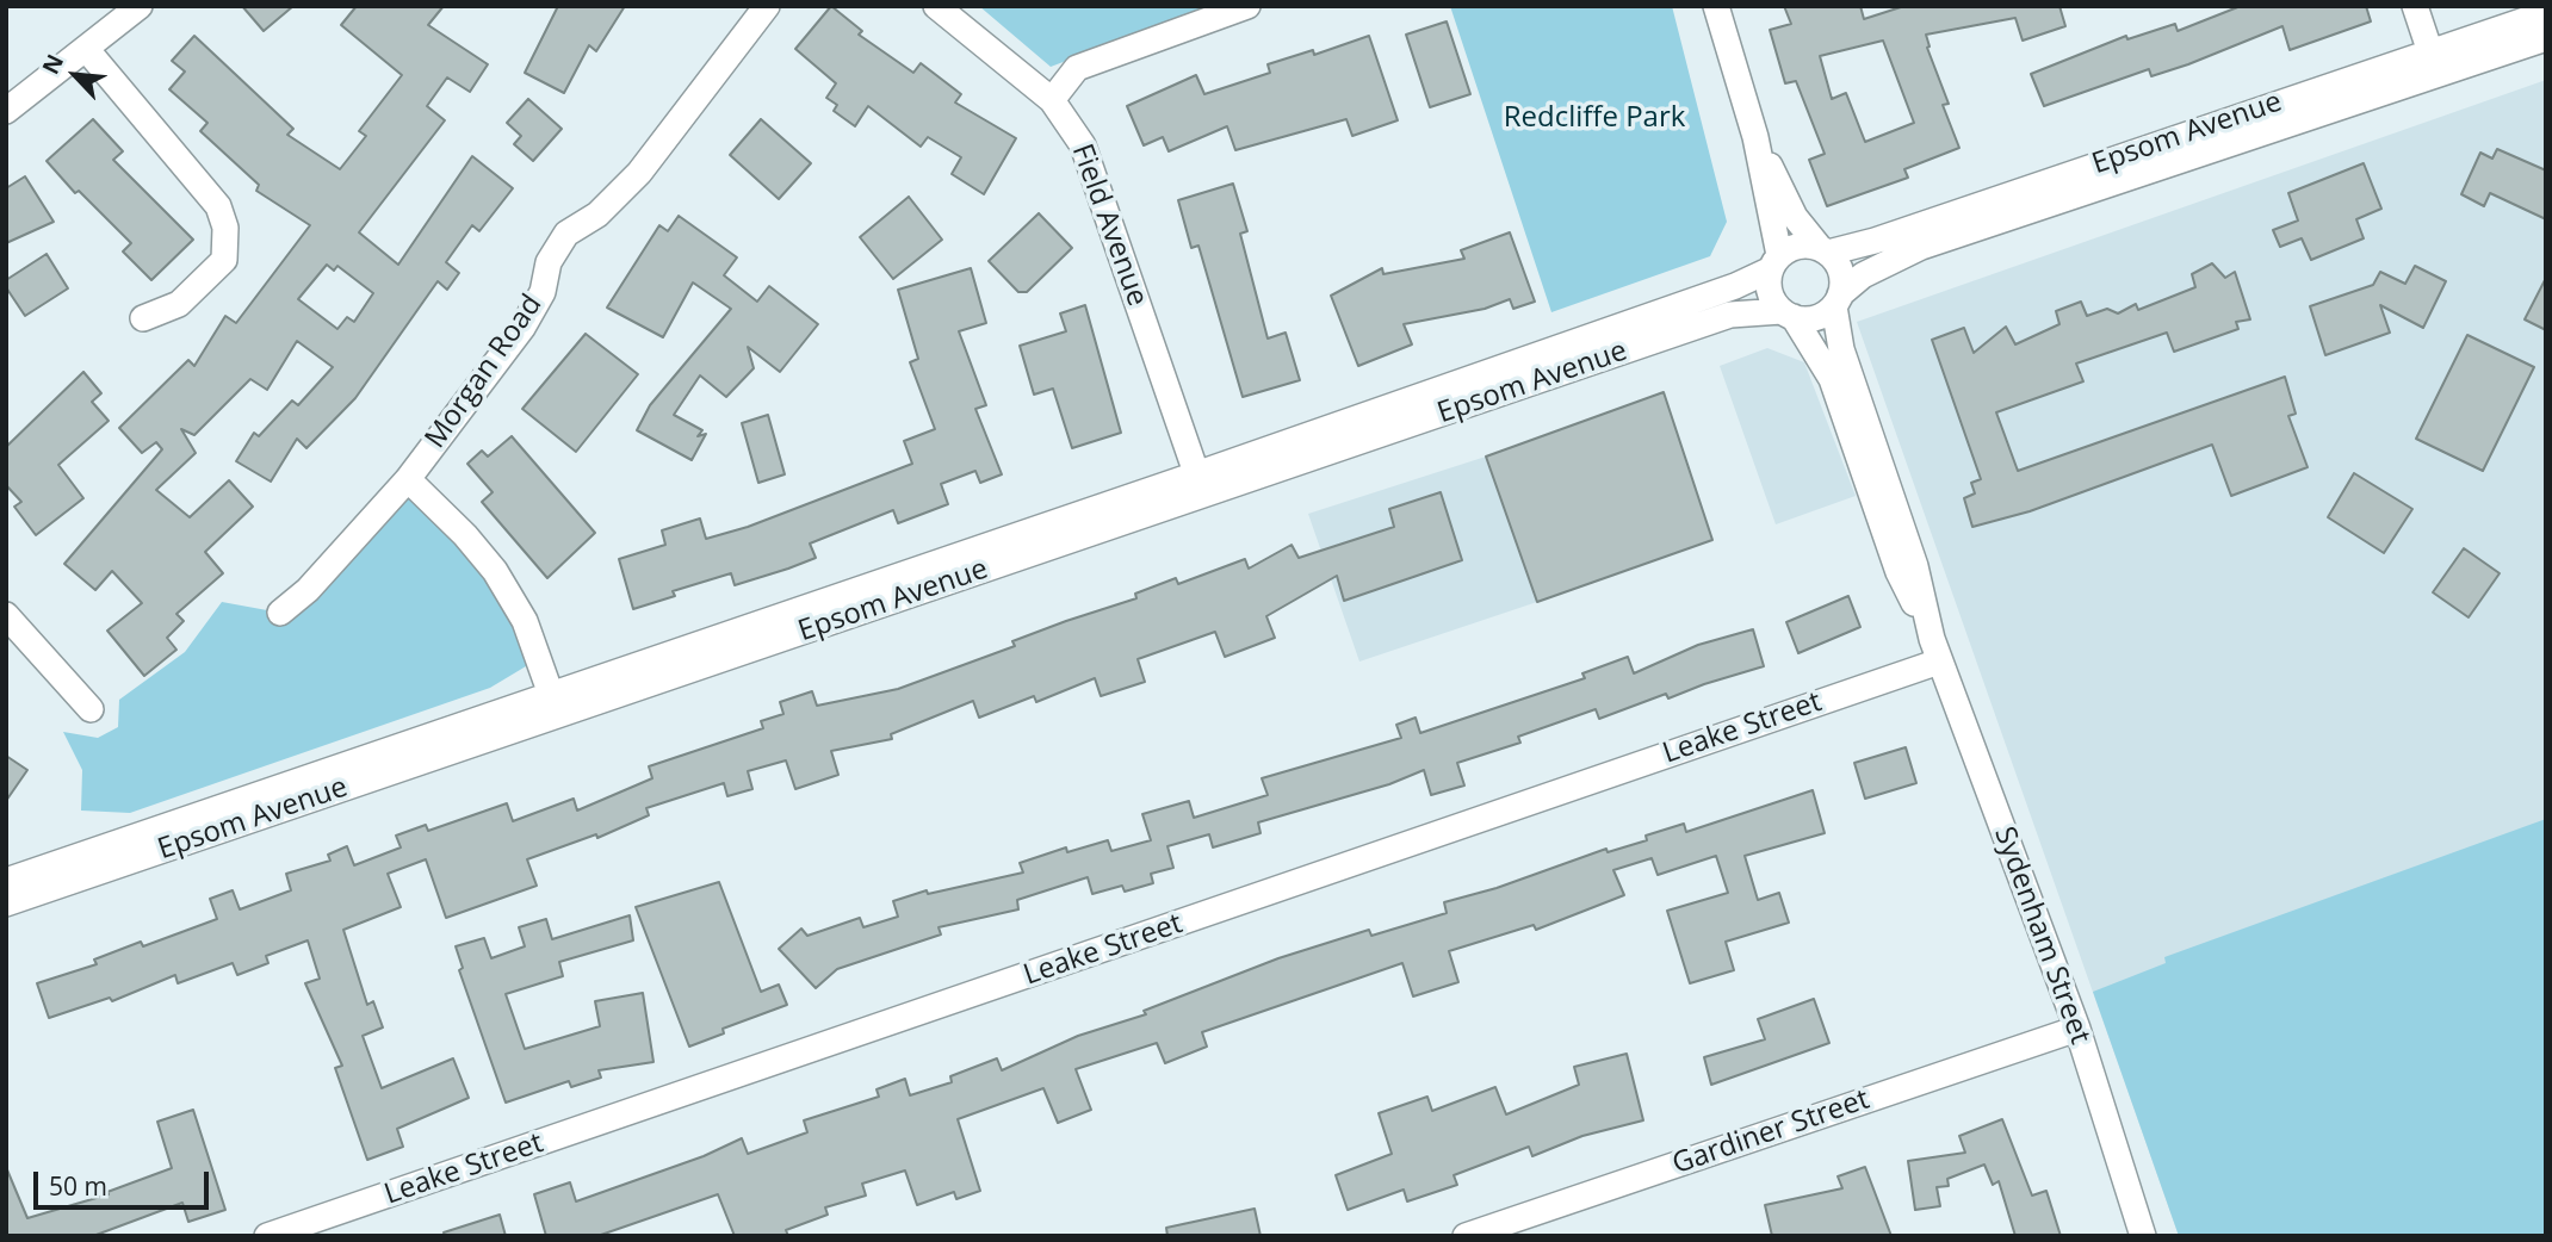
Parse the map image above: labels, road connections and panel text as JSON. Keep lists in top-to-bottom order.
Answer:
{
  "streets": {
    "street": [
      "Epsom Avenue",
      "Field Avenue",
      "Morgan Road",
      "Leake Street",
      "Sydenham Street",
      "Gardiner Street"
    ]
  },
  "crossings": [
    ["Epsom Avenue", "Field Avenue"],
    ["Epsom Avenue", "Sydenham Street"],
    ["Leake Street", "Sydenham Street"],
    ["Sydenham Street", "Gardiner Street"]
  ],
  "parks": ["Redcliffe Park"],
  "scale_bar": "50 m",
  "north": "top left"
}
